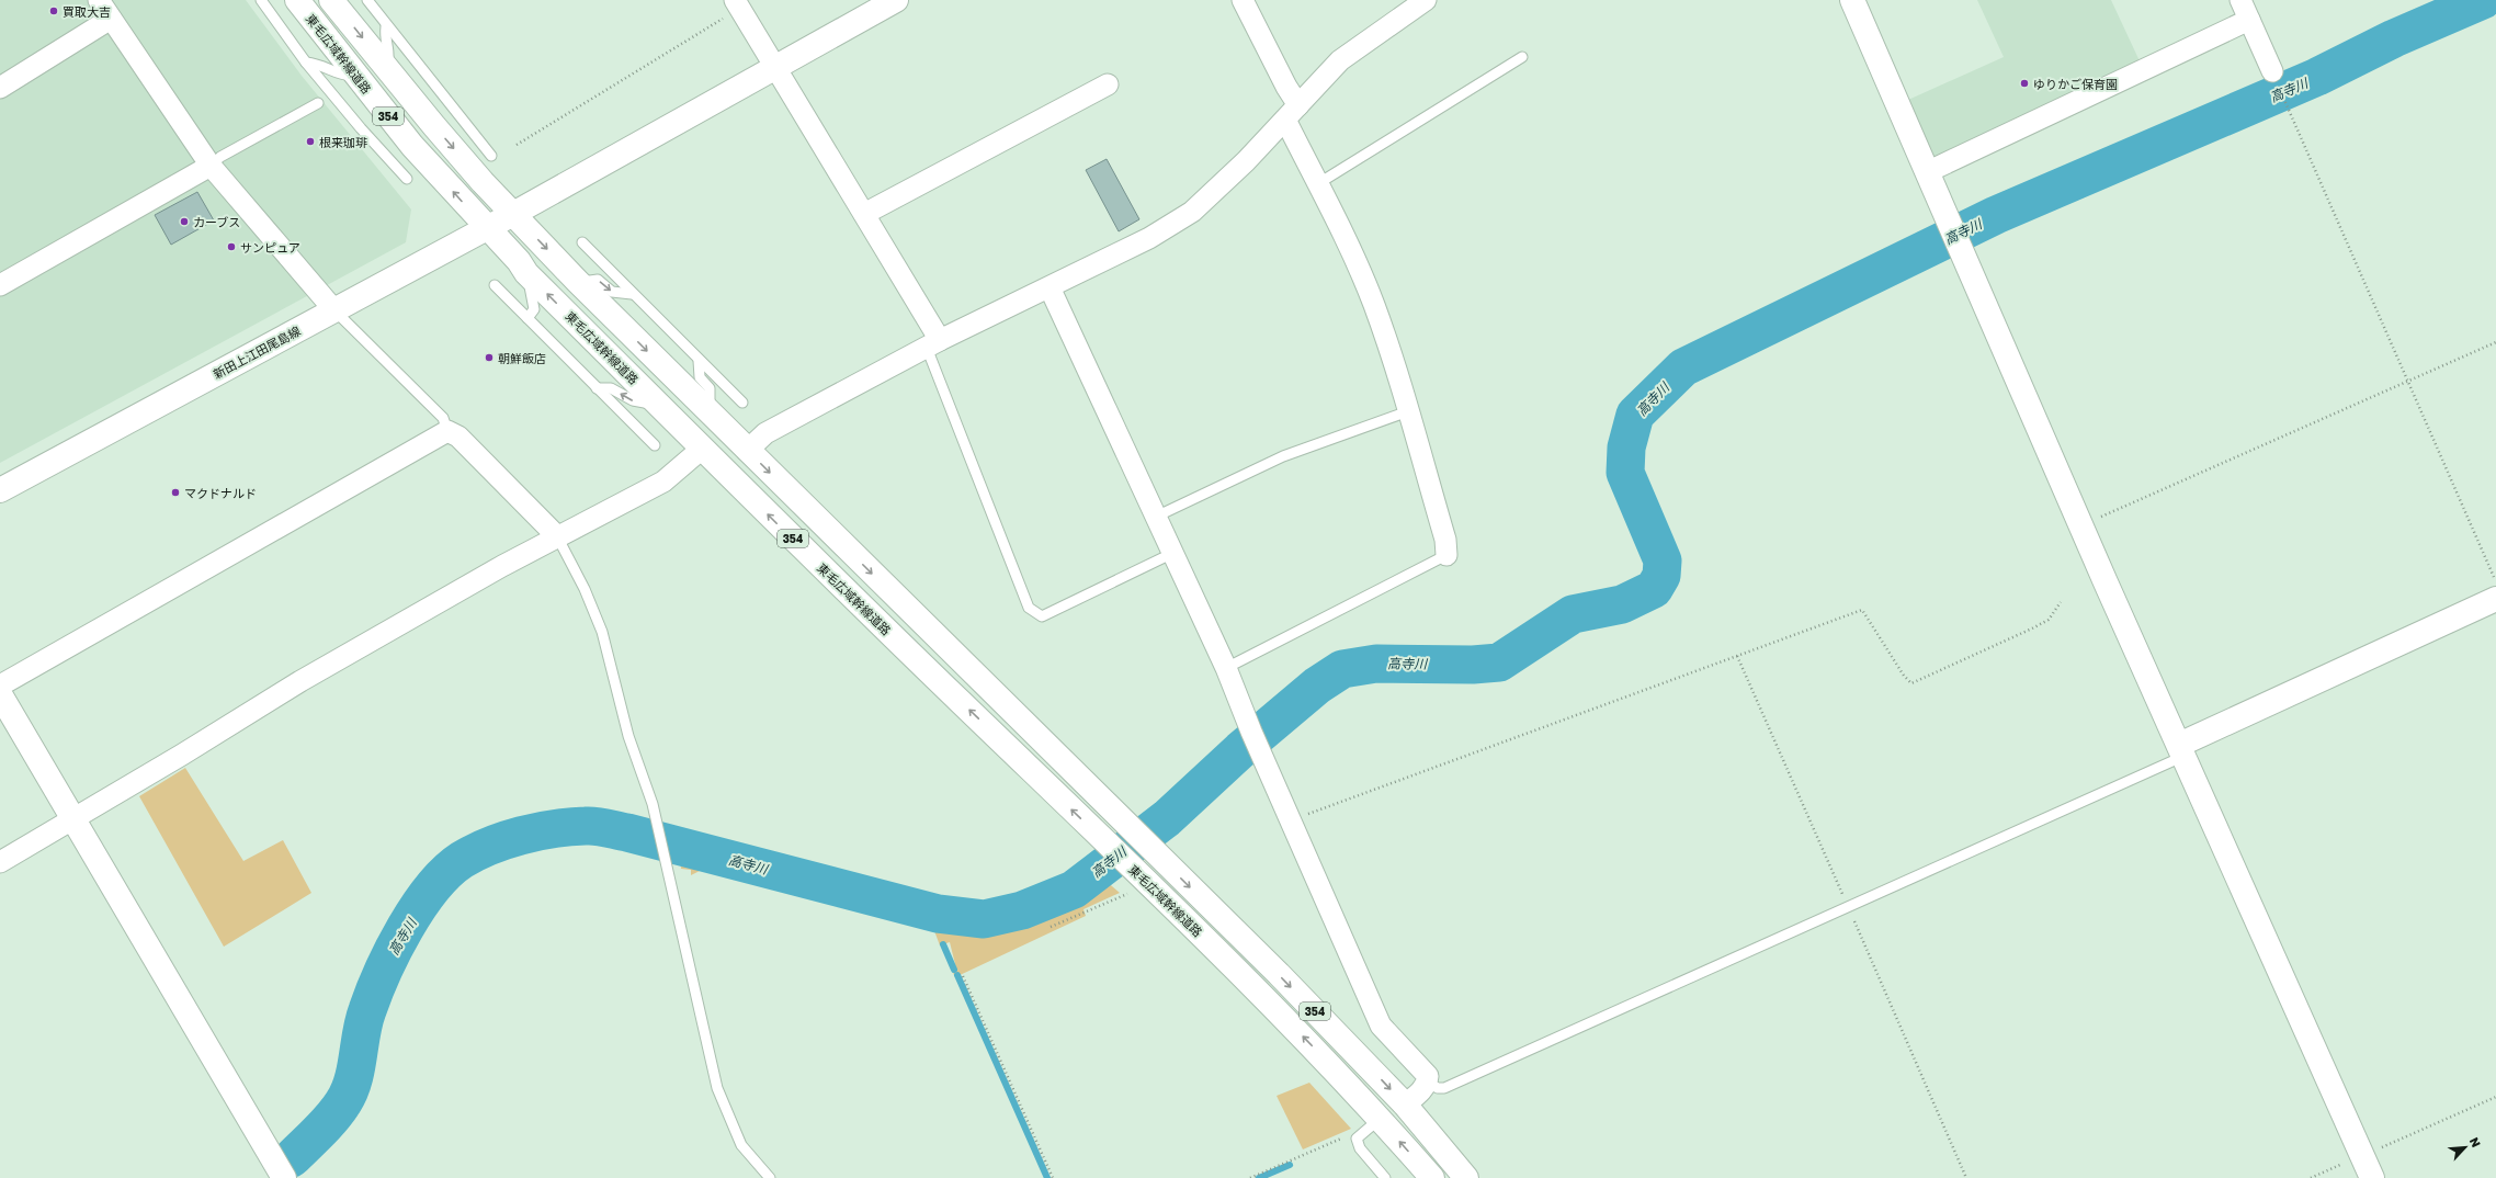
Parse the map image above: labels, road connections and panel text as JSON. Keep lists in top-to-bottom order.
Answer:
{
  "streets": {
    "main road": ["東毛広域幹線道路", "354", "新田上江田尾島線"]
  },
  "crossings": [
    ["東毛広域幹線道路", "新田上江田尾島線"],
    ["354", "新田上江田尾島線"]
  ],
  "water": ["高寺川"],
  "places": [
    "買取大吉",
    "ゆりかご保育園",
    "根来珈琲",
    "カーブス",
    "サンピュア",
    "朝鮮飯店",
    "マクドナルド"
  ],
  "north": "top right"
}
